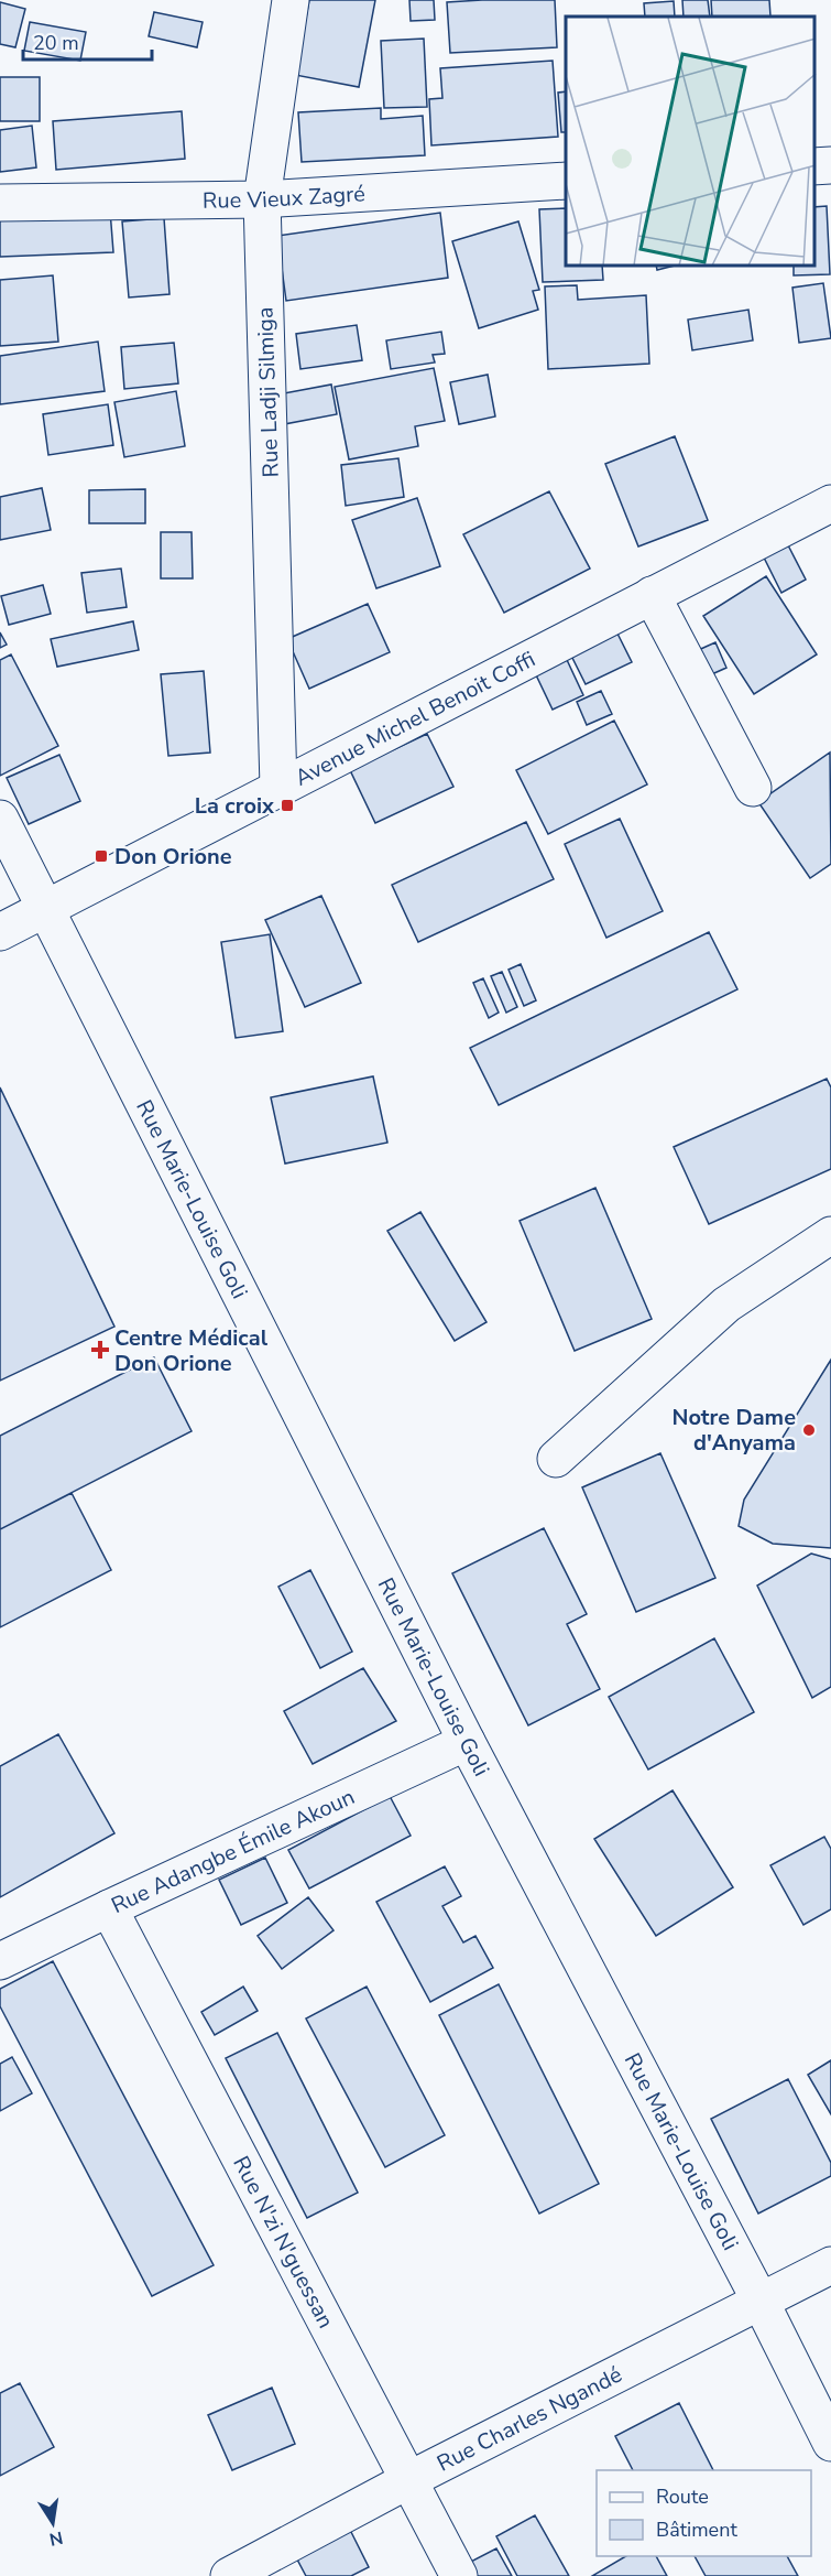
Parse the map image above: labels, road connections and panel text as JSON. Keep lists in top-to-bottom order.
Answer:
{
  "streets": {
    "street": [
      "Rue Vieux Zagré",
      "Rue Ladji Silmiga",
      "Avenue Michel Benoit Coffi",
      "Rue Marie-Louise Goli",
      "Rue Adangbe Émile Akoun",
      "Rue N'zi N'guessan",
      "Rue Charles Ngandé"
    ]
  },
  "crossings": [
    ["Rue Vieux Zagré", "Rue Ladji Silmiga"],
    ["Rue Ladji Silmiga", "Avenue Michel Benoit Coffi"],
    ["Avenue Michel Benoit Coffi", "Rue Marie-Louise Goli"],
    ["Rue Marie-Louise Goli", "Rue Adangbe Émile Akoun"],
    ["Rue Marie-Louise Goli", "Rue Charles Ngandé"],
    ["Rue Adangbe Émile Akoun", "Rue N'zi N'guessan"],
    ["Rue N'zi N'guessan", "Rue Charles Ngandé"]
  ],
  "places": {
    "transit": ["La croix", "Don Orione"],
    "health": ["Centre Médical Don Orione"],
    "other": ["Notre Dame d'Anyama"]
  },
  "legend": ["Route", "Bâtiment"],
  "scale_bar": "20 m",
  "north": "bottom"
}
